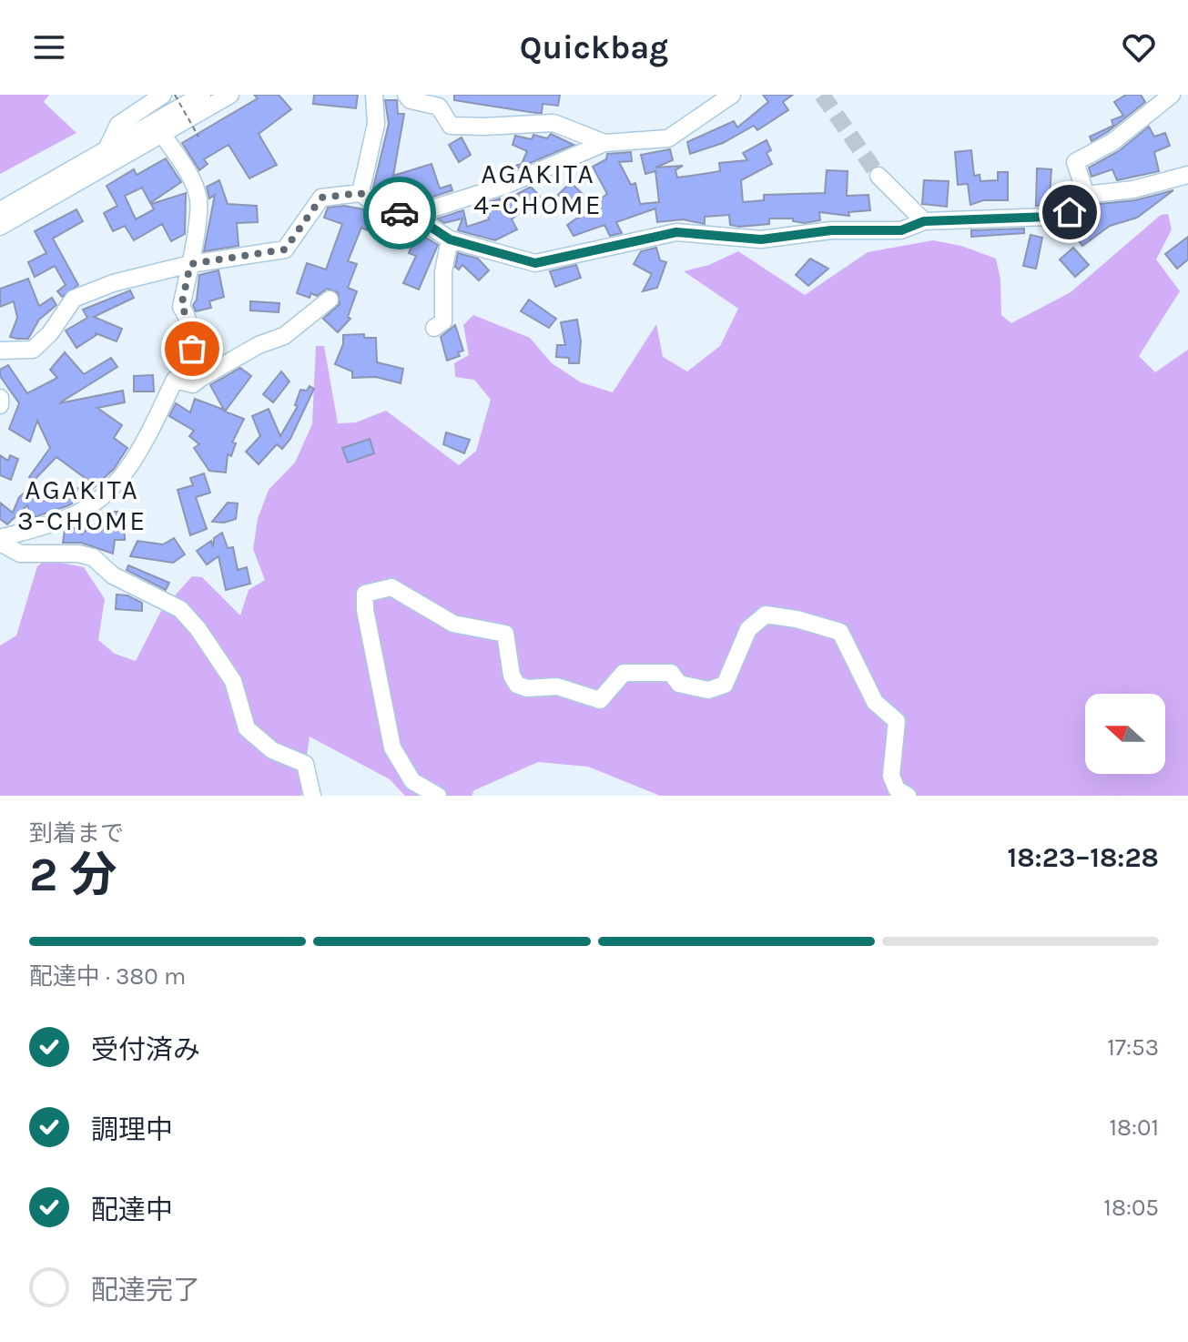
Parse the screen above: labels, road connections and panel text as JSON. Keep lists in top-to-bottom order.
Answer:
{
  "districts": ["AGAKITA 4-CHOME", "AGAKITA 3-CHOME"],
  "north": "left",
  "page": {
    "header": "Quickbag",
    "heading": ["2 分", "到着まで", "18:23–18:28"],
    "bar": "配達中 · 380 m",
    "list": [
      ["受付済み", "17:53"],
      ["調理中", "18:01"],
      ["配達中", "18:05"],
      "配達完了"
    ]
  }
}
